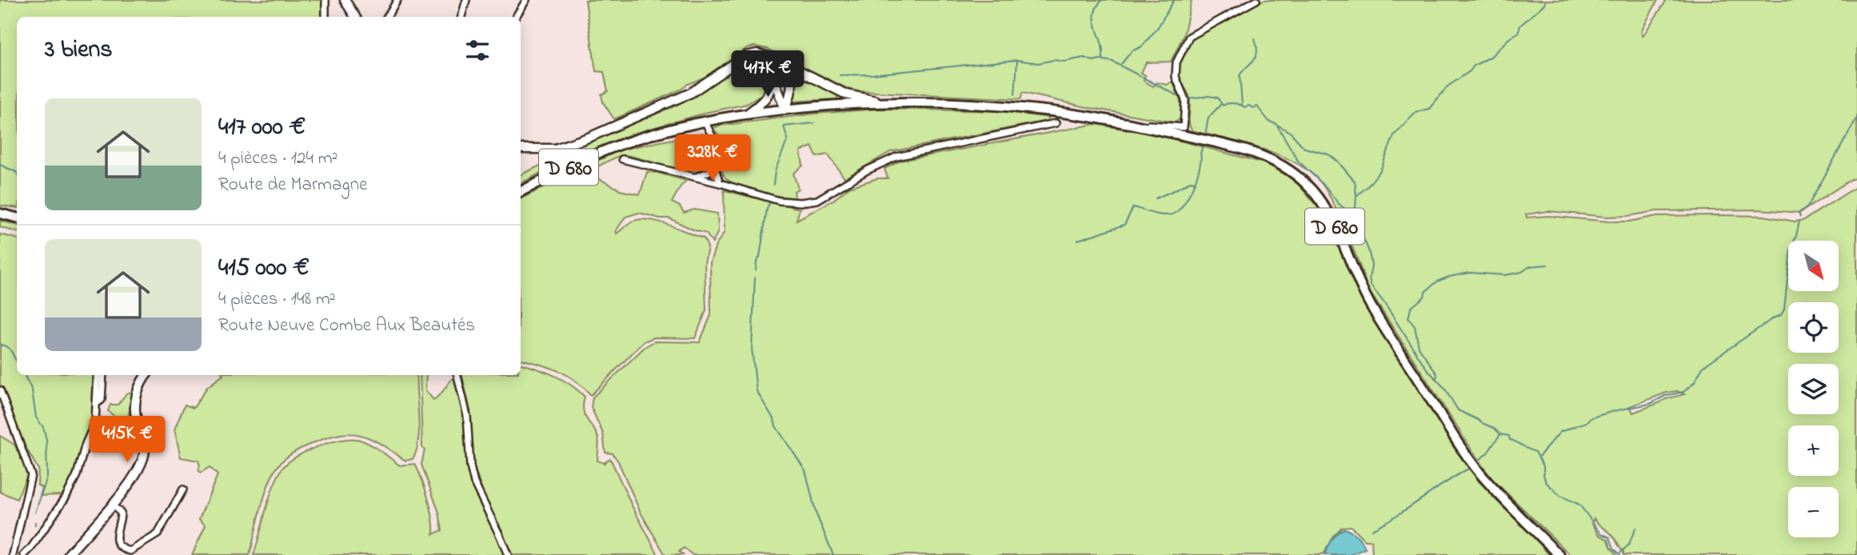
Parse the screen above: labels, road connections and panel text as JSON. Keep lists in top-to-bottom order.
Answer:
{
  "streets": {
    "main road": ["D 680"]
  },
  "north": "bottom right",
  "page": {
    "heading": "3 biens",
    "price": ["417K €", "328K €", "415K €"],
    "list": [
      {
        "name": "417 000 €",
        "note": "4 pièces · 124 m² · Route de Marmagne"
      },
      {
        "name": "415 000 €",
        "note": "4 pièces · 148 m² · Route Neuve Combe Aux Beautés"
      }
    ],
    "map_buttons": ["+", "−"]
  }
}
